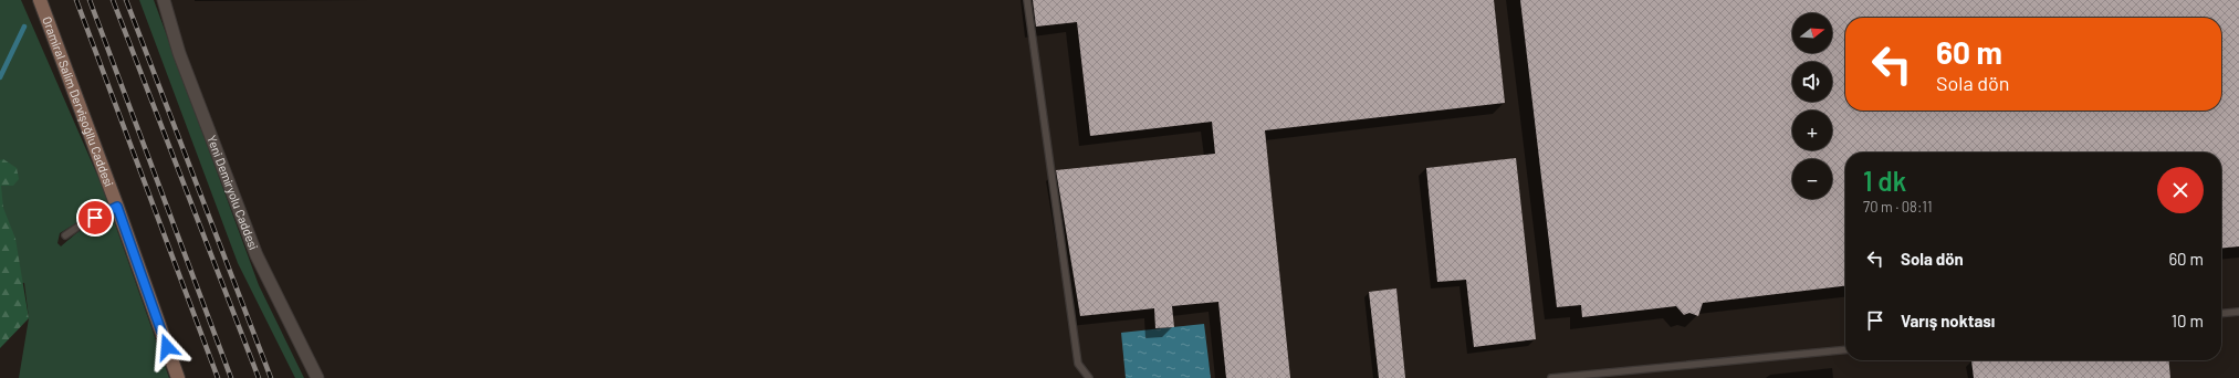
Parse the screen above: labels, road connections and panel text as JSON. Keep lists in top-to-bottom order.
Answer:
{
  "streets": {
    "street": ["Oramiral Salim Dervişoğllu Caddesi", "Yeni Demiryolu Caddesi"]
  },
  "north": "right",
  "page": {
    "map_buttons": ["+", "−"],
    "turn": ["60 m", "Sola dön"],
    "heading": ["1 dk", "70 m · 08:11"],
    "list": [
      {
        "name": "Sola dön",
        "value": "60 m"
      },
      {
        "name": "Varış noktası",
        "value": "10 m"
      }
    ]
  }
}
